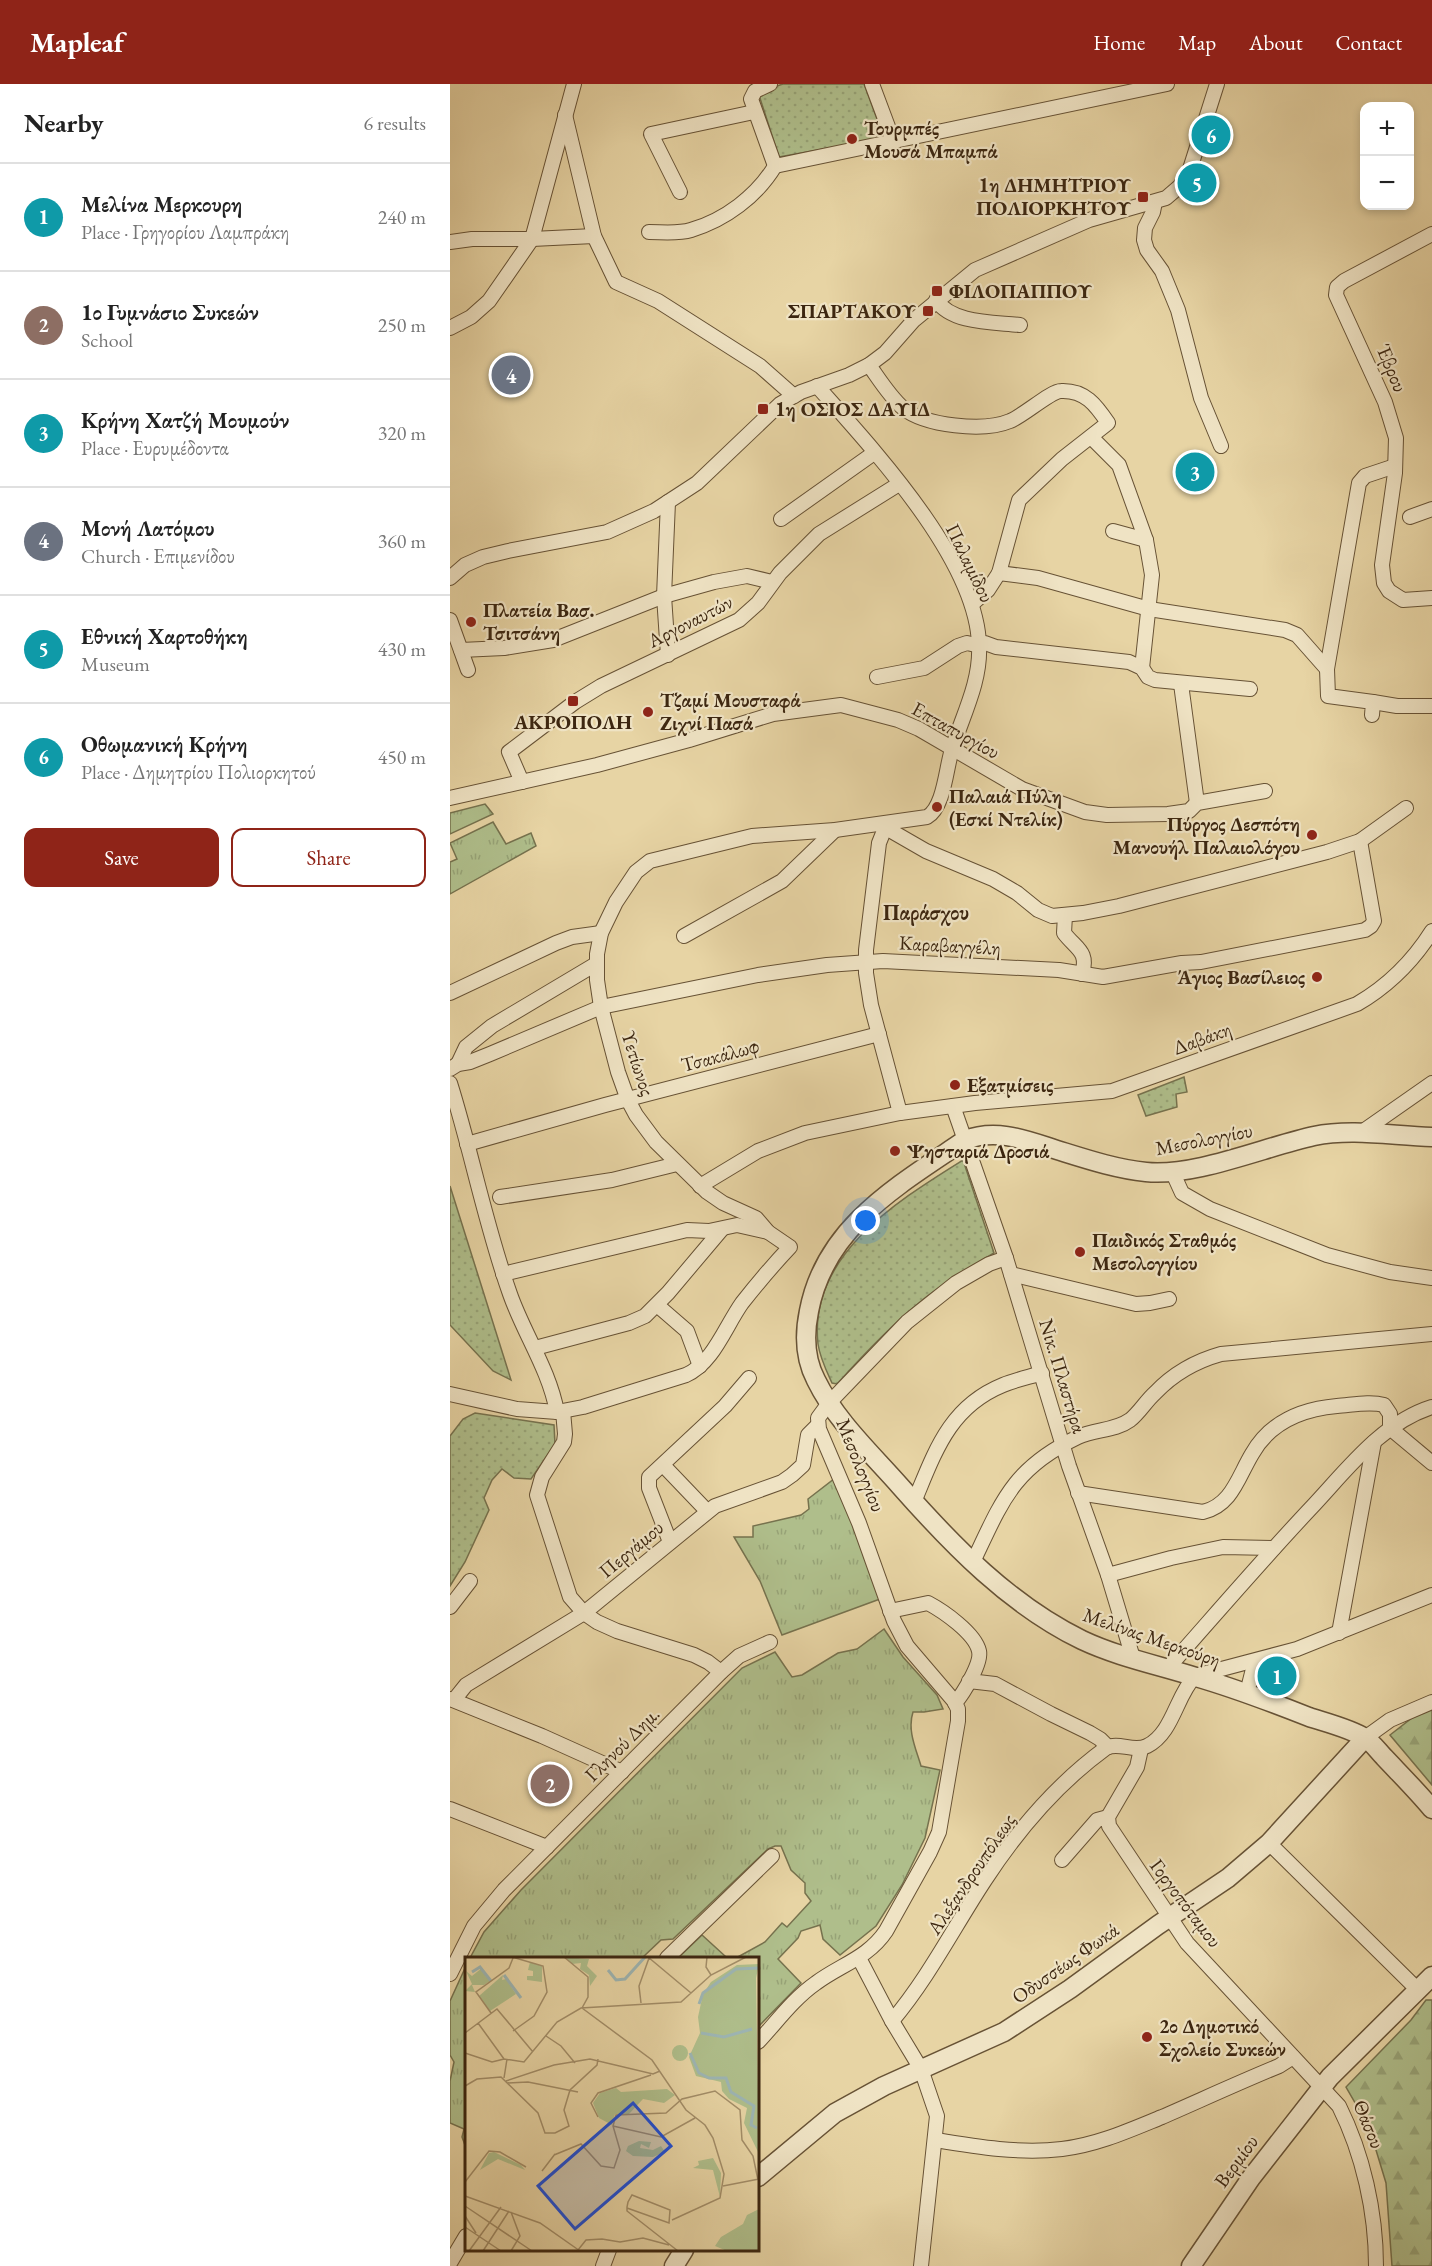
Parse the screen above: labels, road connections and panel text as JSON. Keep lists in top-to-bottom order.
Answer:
{
  "streets": {
    "street": [
      "Έβρου",
      "Παλαμίδου",
      "Αργοναυτών",
      "Επταπυργίου",
      "Καραβαγγέλη",
      "Δαβάκη",
      "Τσακάλωφ",
      "Υετίωνος",
      "Μεσολογγίου",
      "Νικ. Πλαστήρα",
      "Περγάμου",
      "Μελίνας Μερκούρη",
      "Γληνού Δημ.",
      "Αλεξανδρουπόλεως",
      "Γοργοπόταμου",
      "Οδυσσέως Φωκά",
      "Θάσου",
      "Βερμίου"
    ]
  },
  "crossings": [
    ["Παλαμίδου", "Αργοναυτών"],
    ["Παλαμίδου", "Επταπυργίου"],
    ["Αργοναυτών", "Επταπυργίου"],
    ["Καραβαγγέλη", "Υετίωνος"],
    ["Δαβάκη", "Υετίωνος"],
    ["Δαβάκη", "Νικ. Πλαστήρα"],
    ["Τσακάλωφ", "Υετίωνος"],
    ["Μεσολογγίου", "Νικ. Πλαστήρα"],
    ["Μεσολογγίου", "Περγάμου"],
    ["Μεσολογγίου", "Μελίνας Μερκούρη"],
    ["Νικ. Πλαστήρα", "Μελίνας Μερκούρη"],
    ["Μελίνας Μερκούρη", "Οδυσσέως Φωκά"],
    ["Γοργοπόταμου", "Οδυσσέως Φωκά"],
    ["Γοργοπόταμου", "Θάσου"],
    ["Γοργοπόταμου", "Βερμίου"],
    ["Θάσου", "Βερμίου"]
  ],
  "districts": ["Παράσχου"],
  "places": {
    "other": [
      "Τουρμπές Μουσά Μπαμπά",
      "Πλατεία Βασ. Τσιτσάνη",
      "Τζαμί Μουσταφά Ζιχνί Πασά",
      "Παλαιά Πύλη (Εσκί Ντελίκ)",
      "Πύργος Δεσπότη Μανουήλ Παλαιολόγου",
      "Άγιος Βασίλειος",
      "Εξατμίσεις",
      "Ψησταριά Δροσιά",
      "Παιδικός Σταθμός Μεσολογγίου",
      "2ο Δημοτικό Σχολείο Συκεών"
    ],
    "transit": [
      "1η ΔΗΜΗΤΡΙΟΥ ΠΟΛΙΟΡΚΗΤΟΥ",
      "ΦΙΛΟΠΑΠΠΟΥ",
      "ΣΠΑΡΤΑΚΟΥ",
      "1η ΟΣΙΟΣ ΔΑΥΙΔ",
      "ΑΚΡΟΠΟΛΗ"
    ]
  },
  "page": {
    "header": "Mapleaf",
    "nav": [
      "Home",
      "Map",
      "About",
      "Contact"
    ],
    "heading": ["Nearby", "6 results"],
    "map_buttons": ["+", "−"],
    "pins": [
      "6",
      "5",
      "4",
      "3",
      "1",
      "2"
    ],
    "list": [
      {
        "mark": "1",
        "name": "Μελίνα Μερκουρη",
        "note": "Place · Γρηγορίου Λαμπράκη",
        "value": "240 m"
      },
      {
        "mark": "2",
        "name": "1ο Γυμνάσιο Συκεών",
        "note": "School",
        "value": "250 m"
      },
      {
        "mark": "3",
        "name": "Κρήνη Χατζή Μουμούν",
        "note": "Place · Ευρυμέδοντα",
        "value": "320 m"
      },
      {
        "mark": "4",
        "name": "Μονή Λατόμου",
        "note": "Church · Επιμενίδου",
        "value": "360 m"
      },
      {
        "mark": "5",
        "name": "Εθνική Χαρτοθήκη",
        "note": "Museum",
        "value": "430 m"
      },
      {
        "mark": "6",
        "name": "Οθωμανική Κρήνη",
        "note": "Place · Δημητρίου Πολιορκητού",
        "value": "450 m"
      }
    ],
    "buttons": ["Save", "Share"]
  }
}
